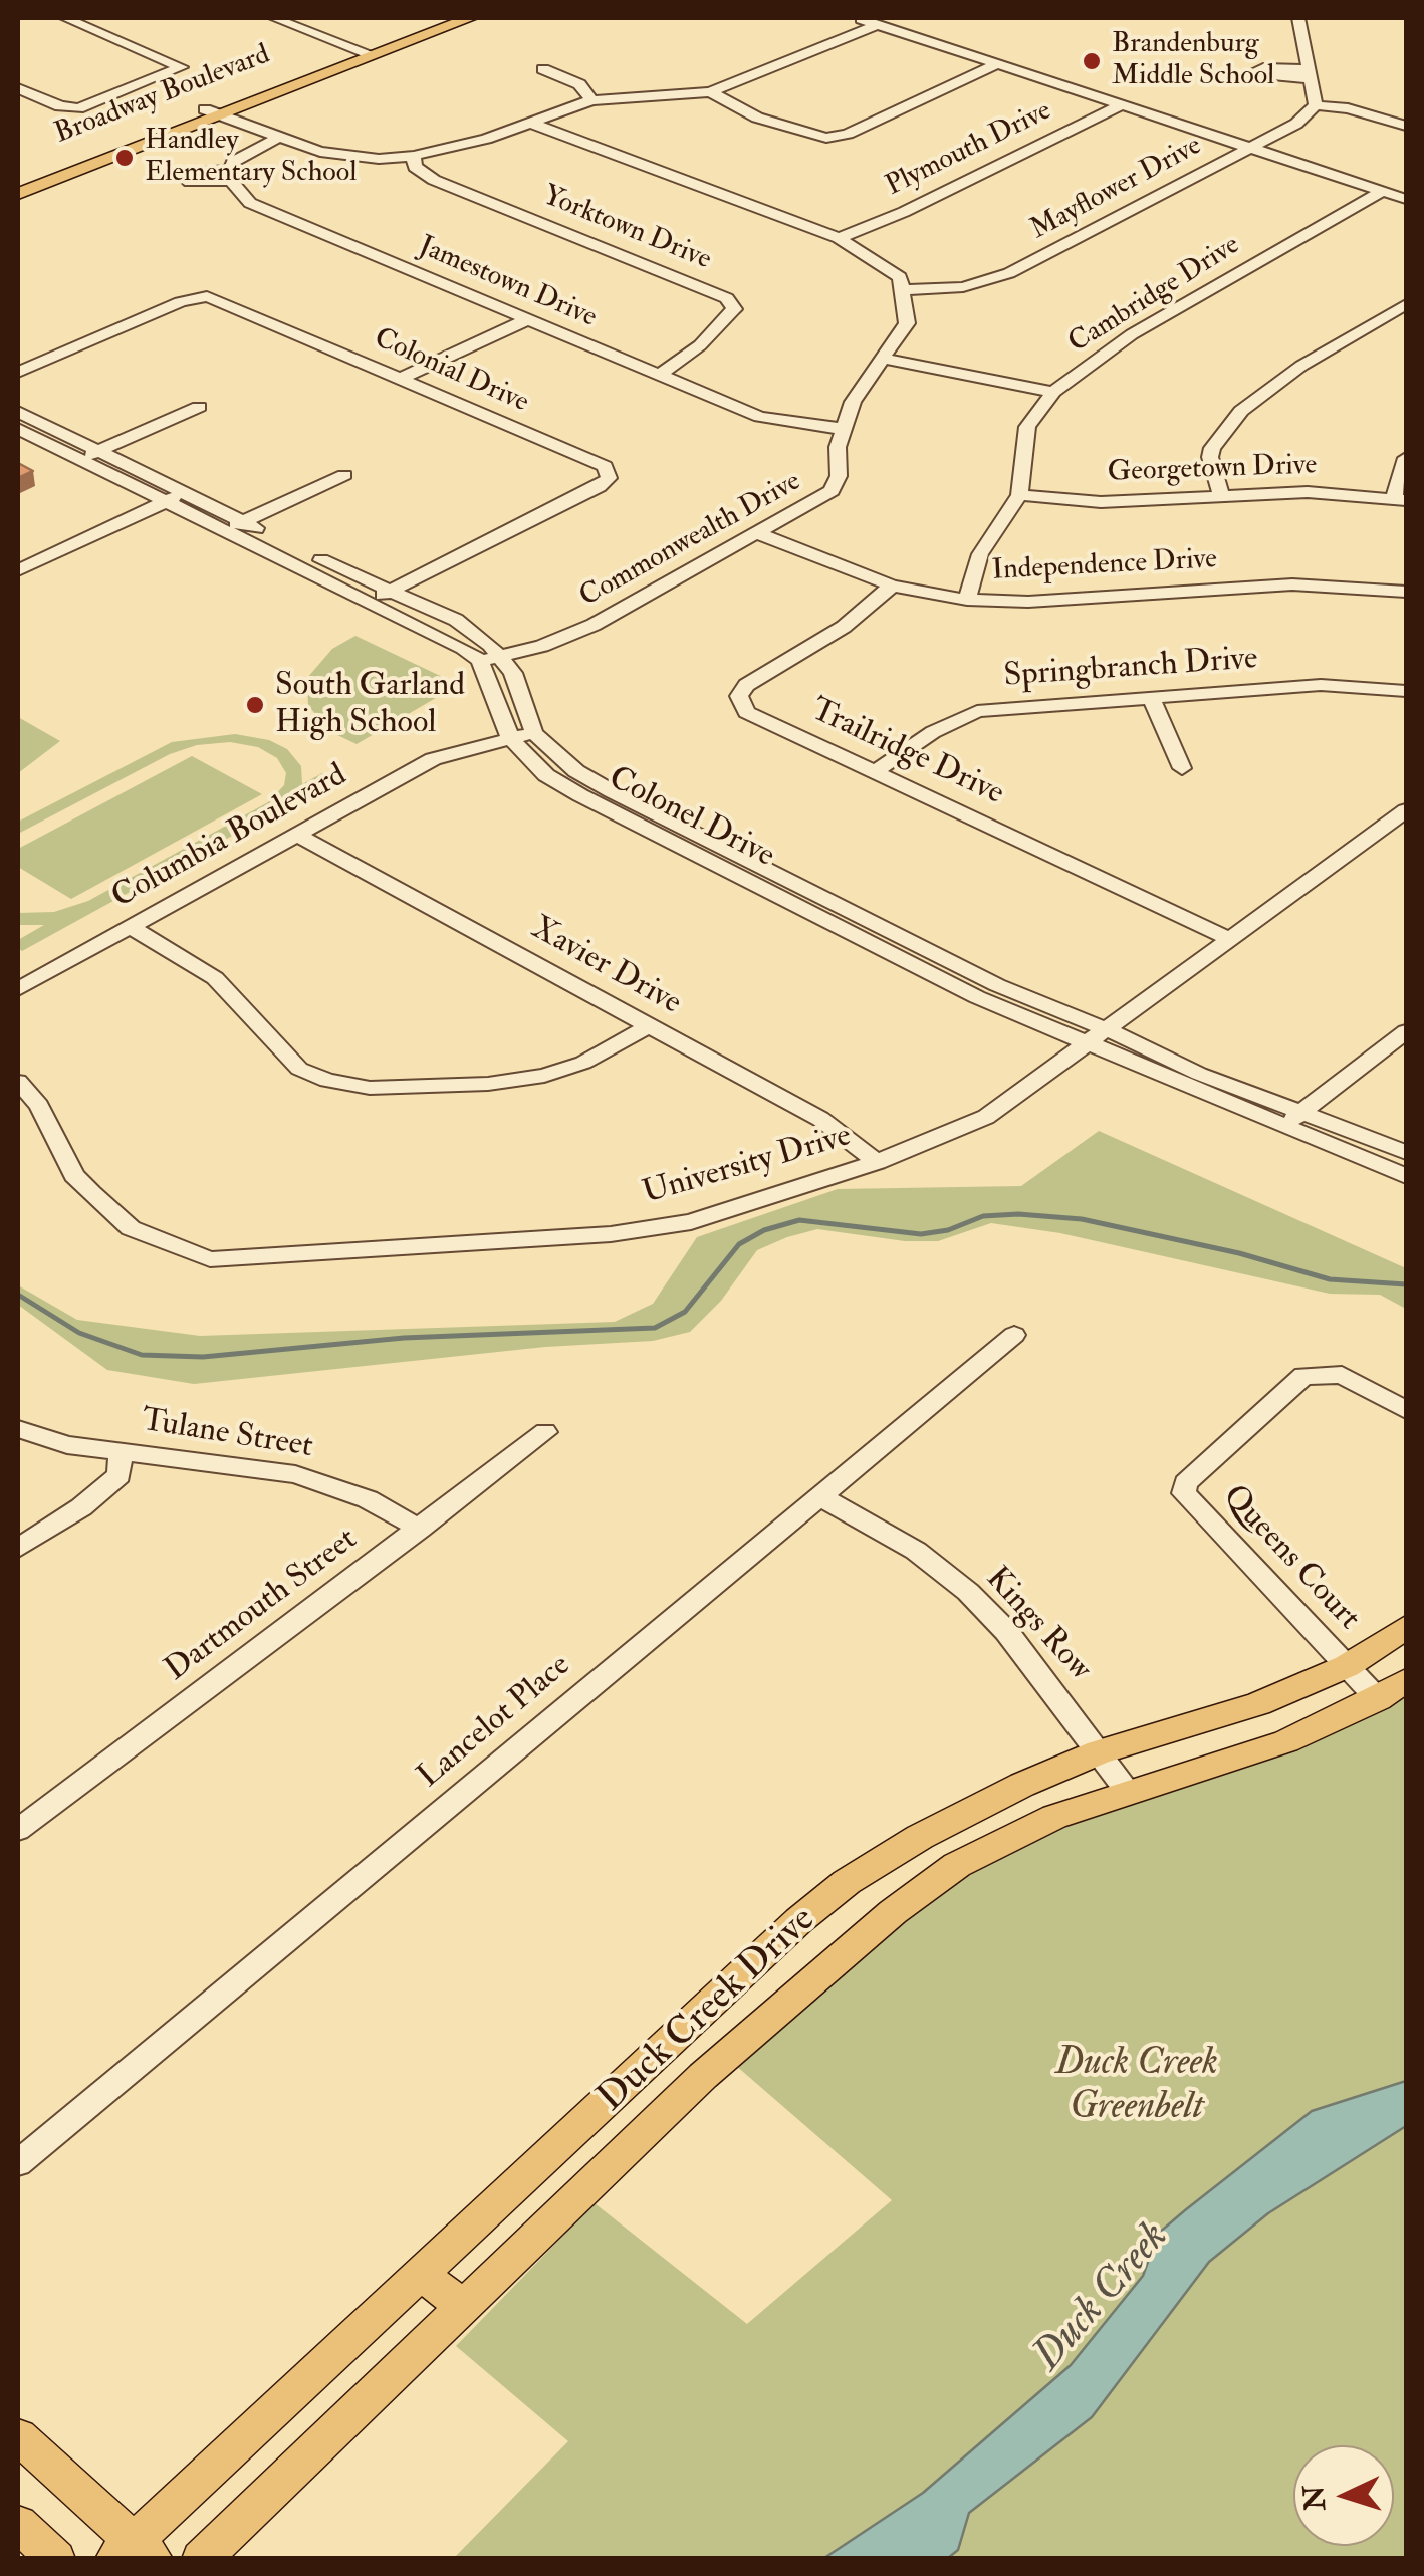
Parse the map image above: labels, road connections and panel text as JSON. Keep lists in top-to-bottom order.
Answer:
{
  "streets": {
    "main road": ["Broadway Boulevard", "Duck Creek Drive"],
    "street": [
      "Plymouth Drive",
      "Mayflower Drive",
      "Yorktown Drive",
      "Jamestown Drive",
      "Cambridge Drive",
      "Colonial Drive",
      "Georgetown Drive",
      "Commonwealth Drive",
      "Independence Drive",
      "Springbranch Drive",
      "Trailridge Drive",
      "Colonel Drive",
      "Columbia Boulevard",
      "Xavier Drive",
      "University Drive",
      "Tulane Street",
      "Queens Court",
      "Dartmouth Street",
      "Kings Row",
      "Lancelot Place"
    ]
  },
  "crossings": [
    ["Mayflower Drive", "Commonwealth Drive"],
    ["Yorktown Drive", "Jamestown Drive"],
    ["Jamestown Drive", "Commonwealth Drive"],
    ["Cambridge Drive", "Georgetown Drive"],
    ["Cambridge Drive", "Independence Drive"],
    ["Commonwealth Drive", "Independence Drive"],
    ["Commonwealth Drive", "Colonel Drive"],
    ["Independence Drive", "Trailridge Drive"],
    ["Springbranch Drive", "Trailridge Drive"],
    ["Trailridge Drive", "University Drive"],
    ["Colonel Drive", "Columbia Boulevard"],
    ["Colonel Drive", "University Drive"],
    ["Columbia Boulevard", "Xavier Drive"],
    ["Xavier Drive", "University Drive"],
    ["Tulane Street", "Dartmouth Street"],
    ["Queens Court", "Duck Creek Drive"],
    ["Kings Row", "Lancelot Place"],
    ["Kings Row", "Duck Creek Drive"]
  ],
  "water": ["Duck Creek"],
  "parks": ["Duck Creek Greenbelt"],
  "places": ["Brandenburg Middle School", "Handley Elementary School", "South Garland High School"],
  "north": "left"
}
